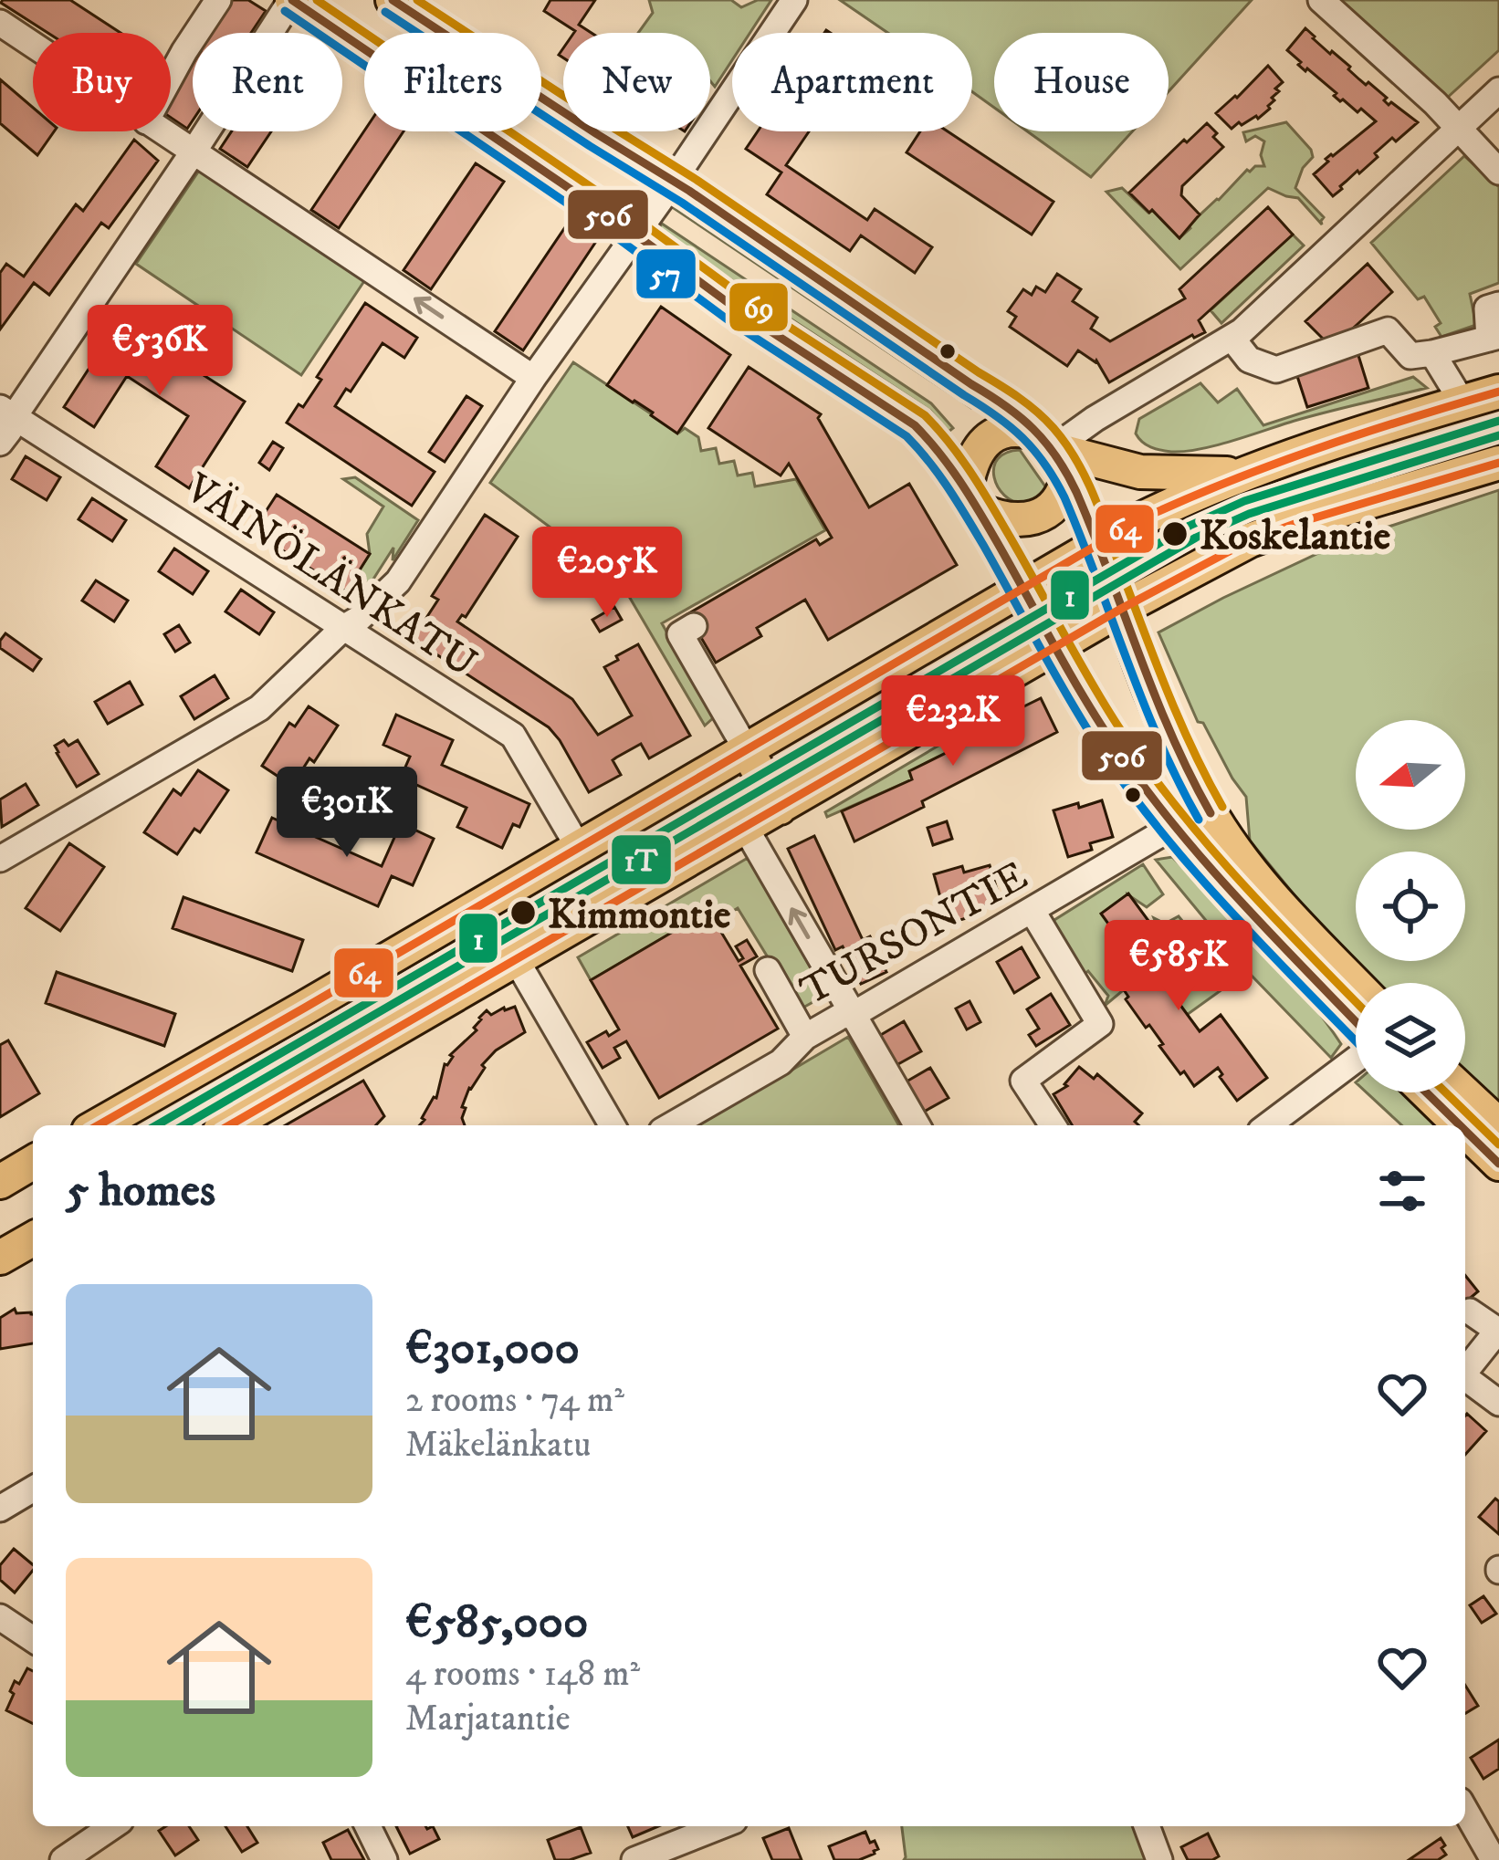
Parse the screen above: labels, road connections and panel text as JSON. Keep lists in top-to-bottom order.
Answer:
{
  "streets": {
    "street": ["VÄINÖLÄNKATU", "TURSONTIE"]
  },
  "places": ["Koskelantie", "Kimmontie"],
  "lines": [
    "transit line 506",
    "transit line 69",
    "transit line 57",
    "transit line 64",
    "transit line 1",
    "transit line 1T"
  ],
  "north": "left",
  "page": {
    "chip": [
      "Buy",
      "Rent",
      "Filters",
      "New",
      "Apartment",
      "House"
    ],
    "price": [
      "€536K",
      "€205K",
      "€232K",
      "€301K",
      "€585K"
    ],
    "heading": "5 homes",
    "list": [
      {
        "name": "€301,000",
        "note": "2 rooms · 74 m² · Mäkelänkatu"
      },
      {
        "name": "€585,000",
        "note": "4 rooms · 148 m² · Marjatantie"
      }
    ]
  }
}
